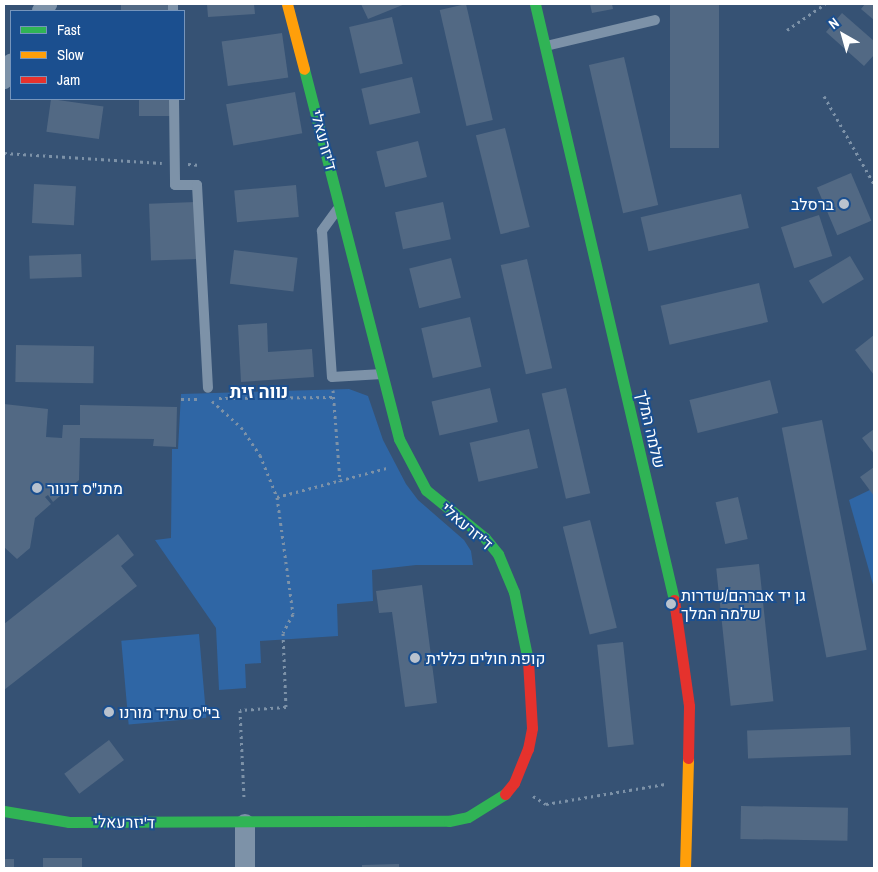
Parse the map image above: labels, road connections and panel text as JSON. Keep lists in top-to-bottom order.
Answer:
{
  "streets": {
    "street": ["ד'יזרעאלי", "שלמה המלך"]
  },
  "districts": ["נווה זית"],
  "places": [
    "ברסלב",
    "מתנ\"ס דנוור",
    "גן יד אברהם/שדרות שלמה המלך",
    "קופת חולים כללית",
    "בי\"ס עתיד מורנו"
  ],
  "legend": ["Fast", "Slow", "Jam"],
  "north": "top left"
}
